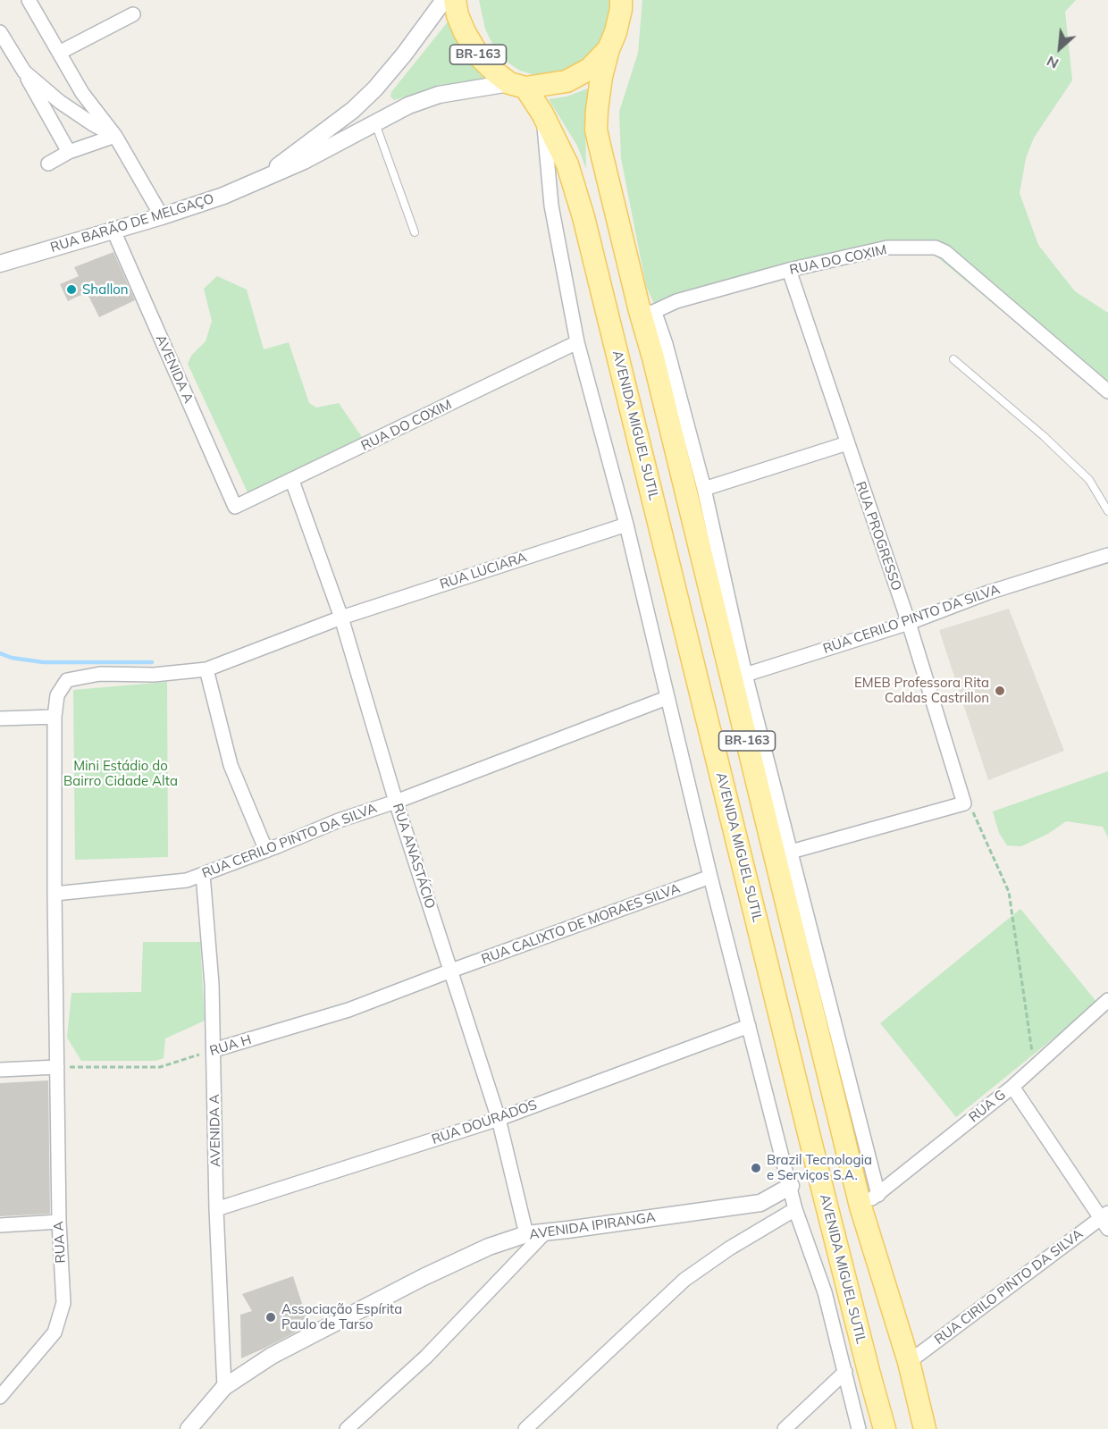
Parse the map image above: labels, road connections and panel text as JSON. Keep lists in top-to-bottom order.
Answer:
{
  "streets": {
    "main road": ["BR-163", "AVENIDA MIGUEL SUTIL"],
    "street": [
      "RUA BARÃO DE MELGAÇO",
      "RUA DO COXIM",
      "AVENIDA A",
      "RUA PROGRESSO",
      "RUA LUCIARA",
      "RUA CERILO PINTO DA SILVA",
      "RUA ANASTÁCIO",
      "RUA CALIXTO DE MORAES SILVA",
      "RUA H",
      "RUA G",
      "RUA DOURADOS",
      "AVENIDA IPIRANGA",
      "RUA A",
      "RUA CIRILO PINTO DA SILVA"
    ]
  },
  "crossings": [
    ["BR-163", "RUA BARÃO DE MELGAÇO"],
    ["BR-163", "RUA DO COXIM"],
    ["BR-163", "AVENIDA MIGUEL SUTIL"],
    ["BR-163", "RUA G"],
    ["BR-163", "RUA CIRILO PINTO DA SILVA"],
    ["RUA BARÃO DE MELGAÇO", "AVENIDA A"],
    ["RUA BARÃO DE MELGAÇO", "AVENIDA MIGUEL SUTIL"],
    ["RUA DO COXIM", "AVENIDA A"],
    ["RUA DO COXIM", "AVENIDA MIGUEL SUTIL"],
    ["RUA DO COXIM", "RUA PROGRESSO"],
    ["RUA DO COXIM", "RUA ANASTÁCIO"],
    ["AVENIDA A", "RUA CERILO PINTO DA SILVA"],
    ["AVENIDA A", "RUA H"],
    ["AVENIDA A", "RUA DOURADOS"],
    ["AVENIDA A", "AVENIDA IPIRANGA"],
    ["AVENIDA MIGUEL SUTIL", "RUA LUCIARA"],
    ["AVENIDA MIGUEL SUTIL", "RUA CERILO PINTO DA SILVA"],
    ["AVENIDA MIGUEL SUTIL", "RUA CALIXTO DE MORAES SILVA"],
    ["AVENIDA MIGUEL SUTIL", "RUA DOURADOS"],
    ["AVENIDA MIGUEL SUTIL", "AVENIDA IPIRANGA"],
    ["RUA PROGRESSO", "RUA CERILO PINTO DA SILVA"],
    ["RUA LUCIARA", "RUA ANASTÁCIO"],
    ["RUA LUCIARA", "RUA A"],
    ["RUA CERILO PINTO DA SILVA", "RUA ANASTÁCIO"],
    ["RUA CERILO PINTO DA SILVA", "RUA A"],
    ["RUA ANASTÁCIO", "RUA CALIXTO DE MORAES SILVA"],
    ["RUA ANASTÁCIO", "RUA H"],
    ["RUA ANASTÁCIO", "RUA DOURADOS"],
    ["RUA ANASTÁCIO", "AVENIDA IPIRANGA"],
    ["RUA CALIXTO DE MORAES SILVA", "RUA H"],
    ["RUA H", "RUA A"]
  ],
  "parks": ["Mini Estádio do Bairro Cidade Alta"],
  "places": [
    "Shallon",
    "EMEB Professora Rita Caldas Castrillon",
    "Brazil Tecnologia e Serviços S.A.",
    "Associação Espírita Paulo de Tarso"
  ],
  "north": "bottom left"
}
